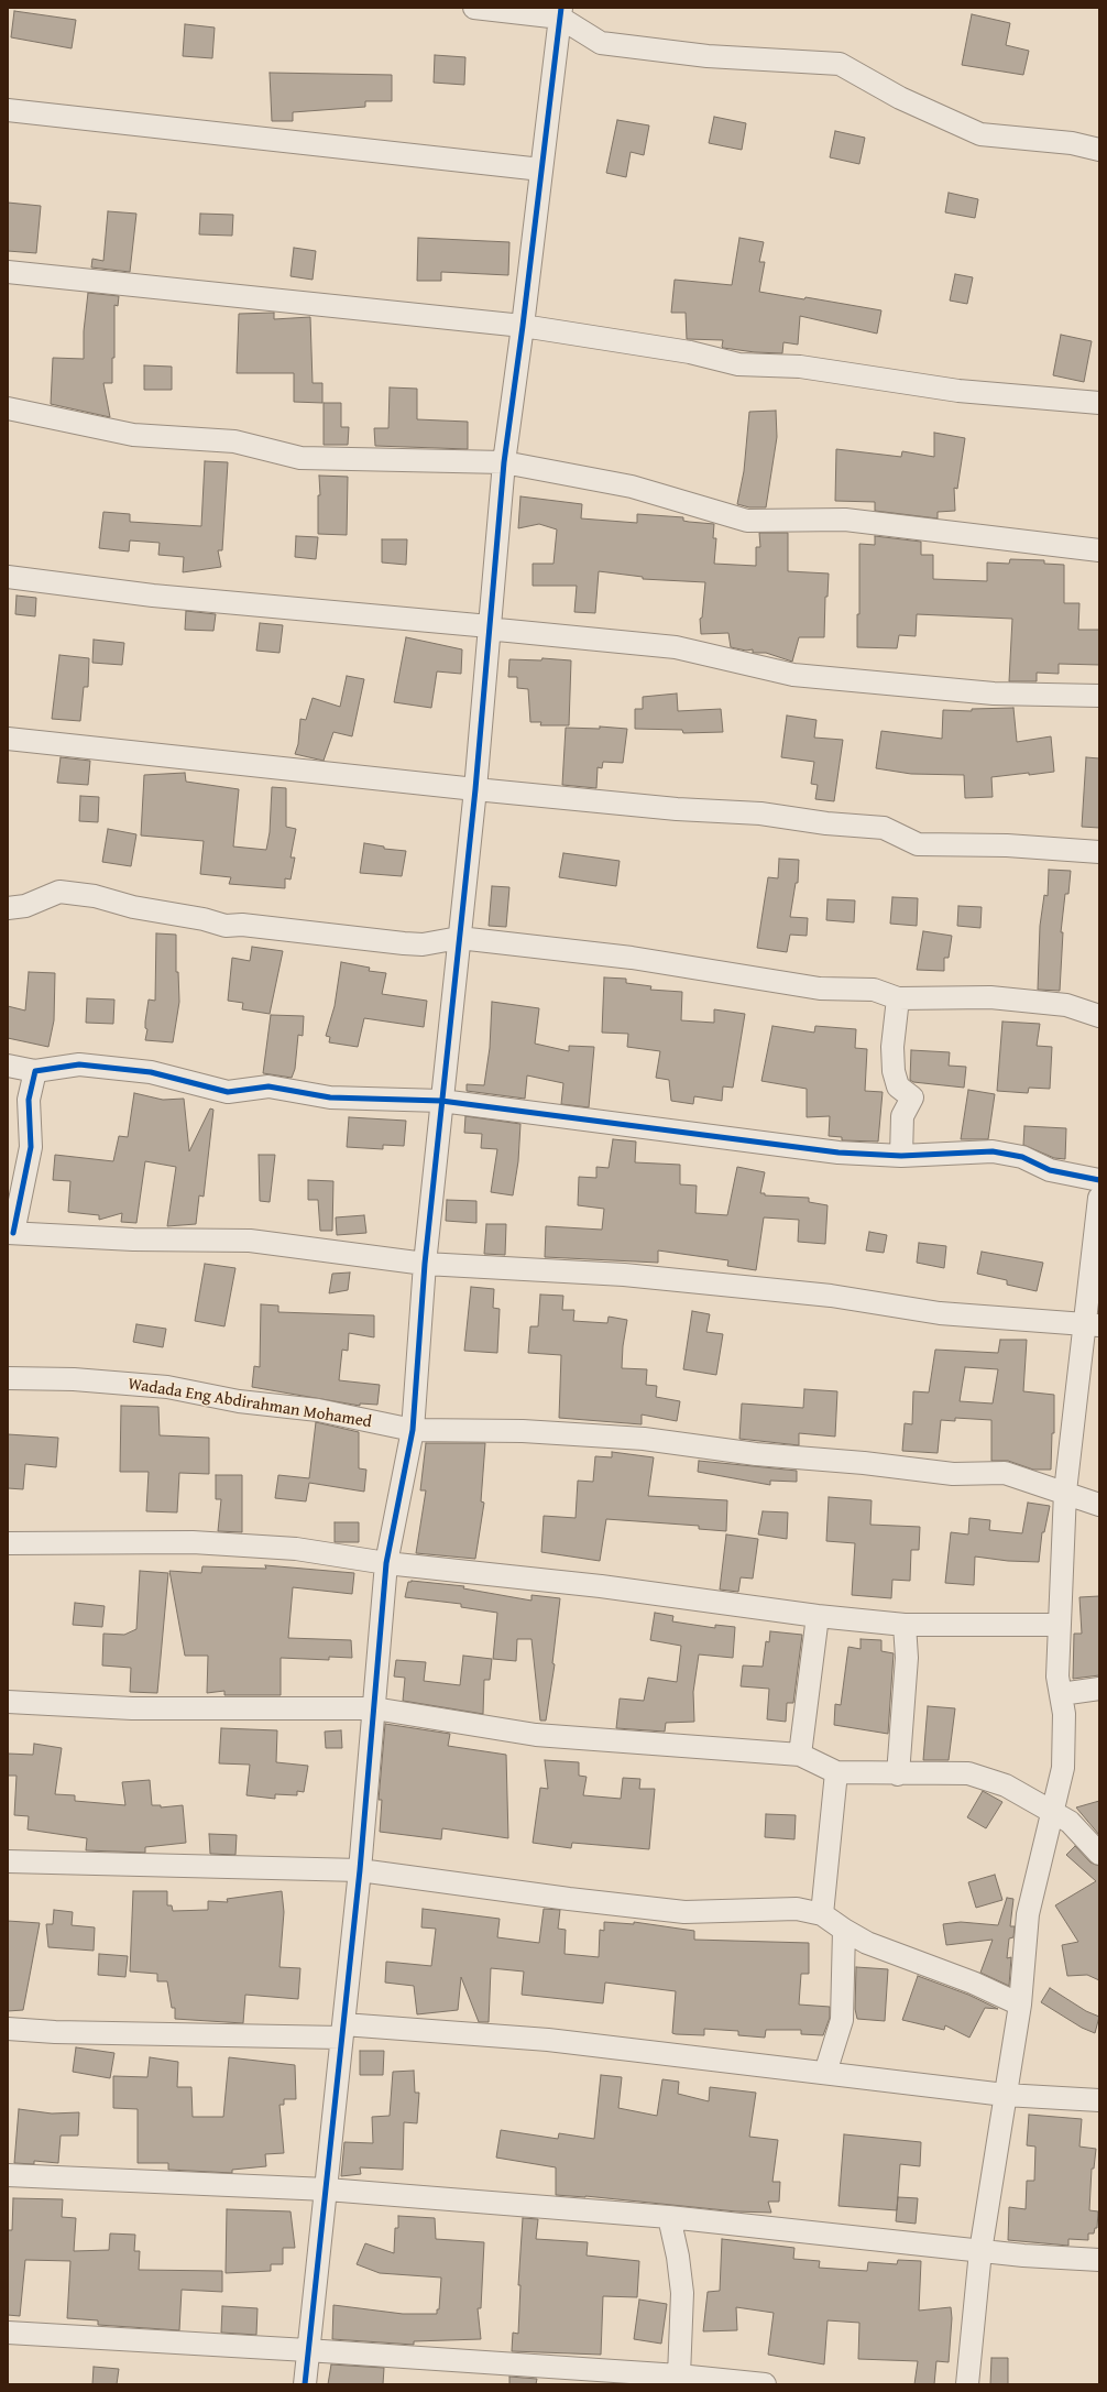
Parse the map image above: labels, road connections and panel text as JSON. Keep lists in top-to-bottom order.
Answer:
{
  "streets": {
    "street": ["Wadada Eng Abdirahman Mohamed"]
  }
}
